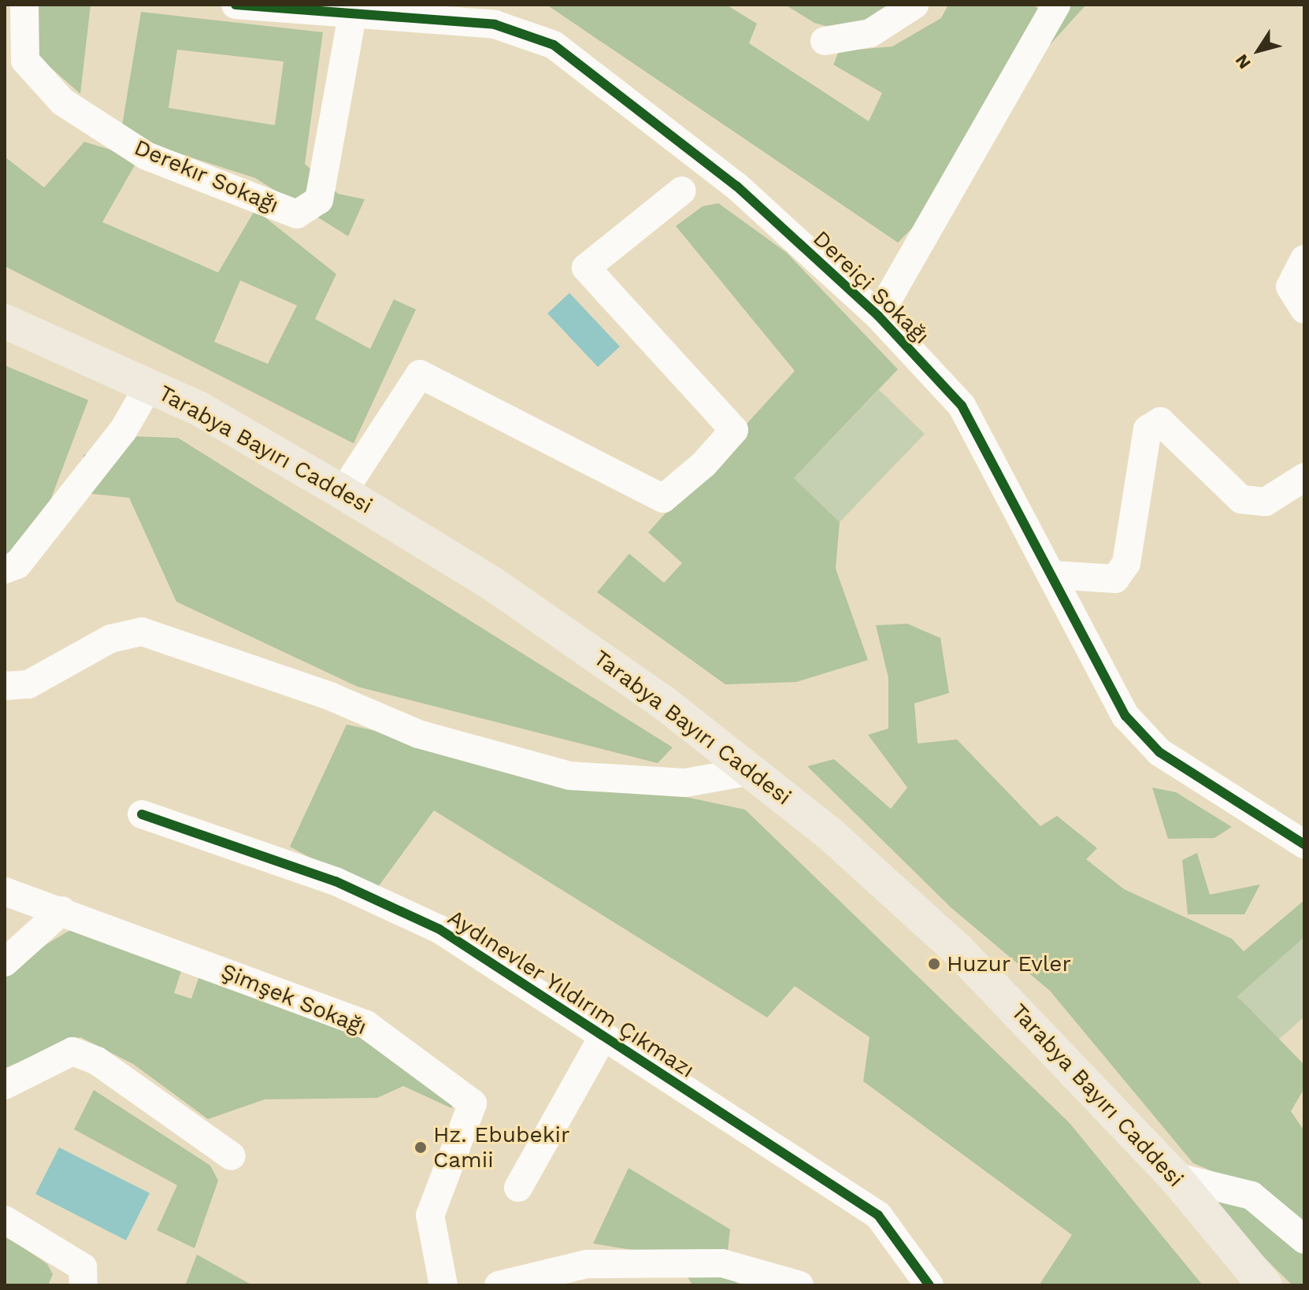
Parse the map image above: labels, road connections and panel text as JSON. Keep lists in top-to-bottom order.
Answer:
{
  "streets": {
    "main road": ["Tarabya Bayırı Caddesi"],
    "street": [
      "Derekır Sokağı",
      "Dereiçi Sokağı",
      "Aydınevler Yıldırım Çıkmazı",
      "Şimşek Sokağı"
    ]
  },
  "crossings": [
    ["Derekır Sokağı", "Dereiçi Sokağı"]
  ],
  "places": ["Huzur Evler", "Hz. Ebubekir Camii"],
  "north": "bottom left"
}
